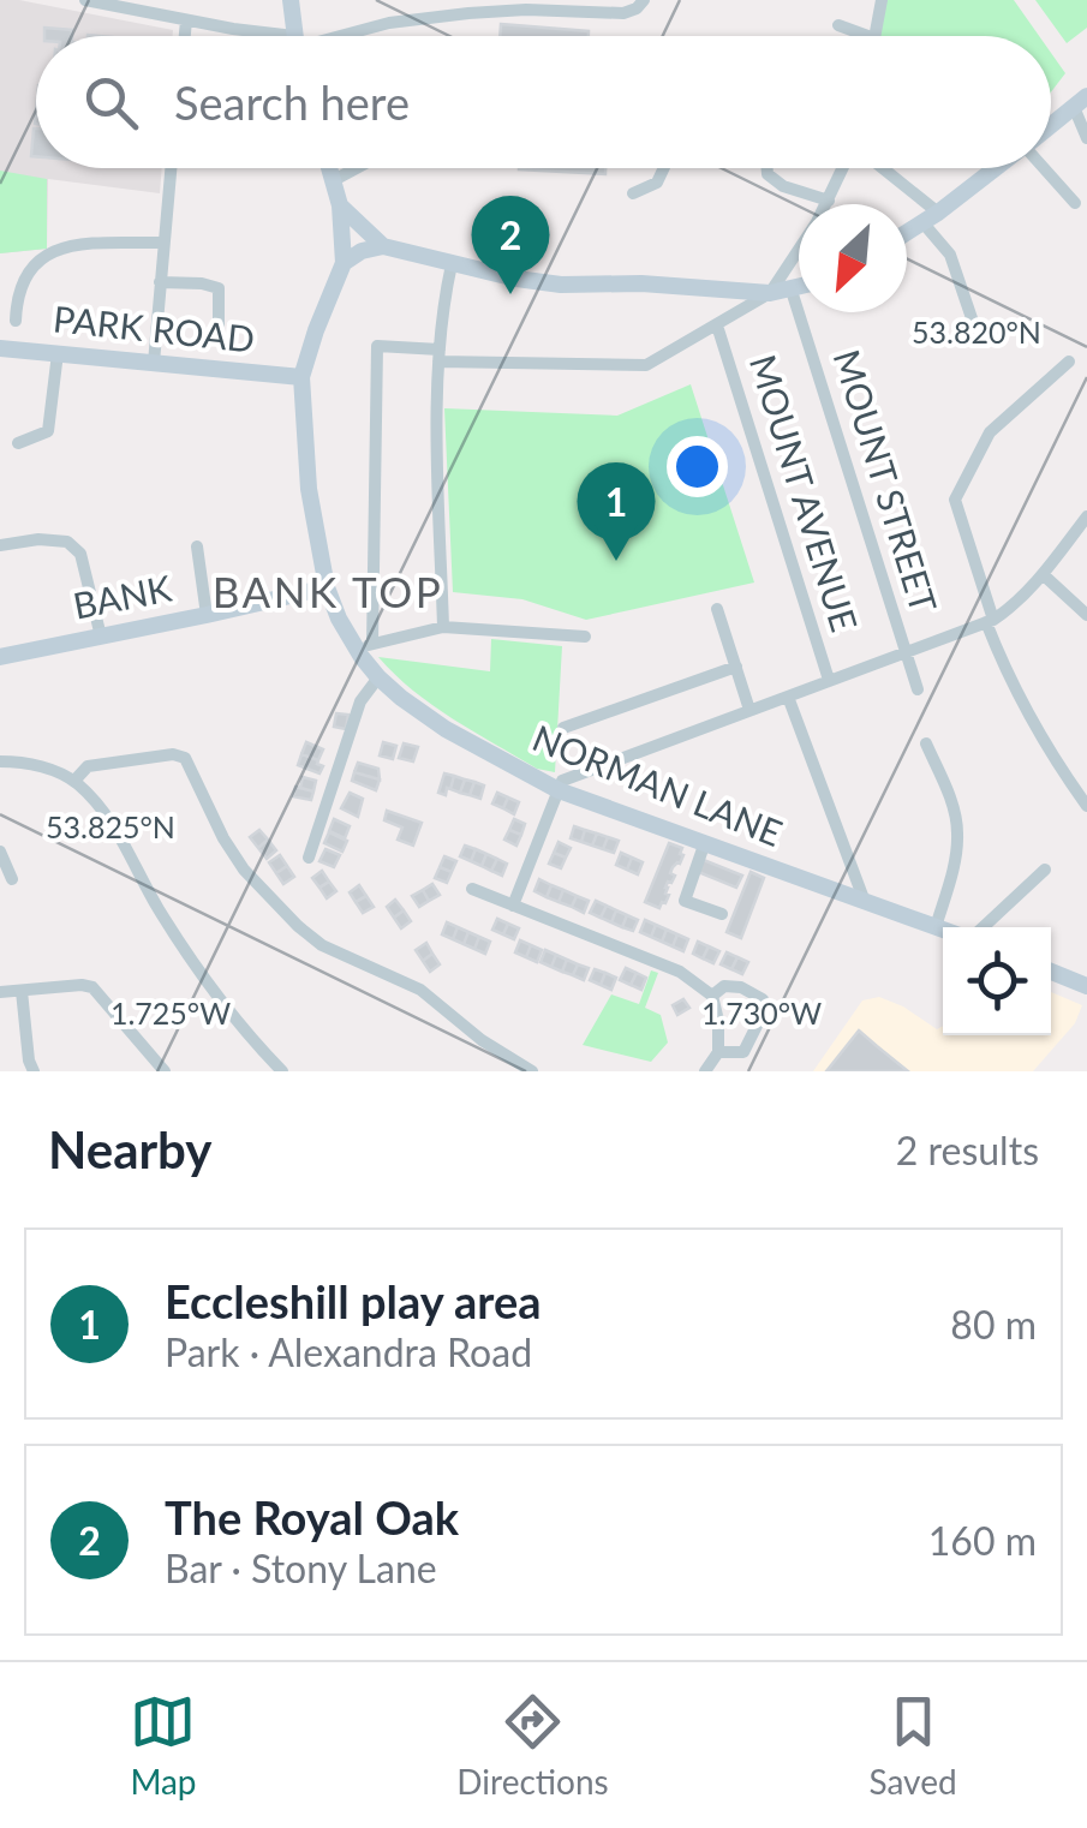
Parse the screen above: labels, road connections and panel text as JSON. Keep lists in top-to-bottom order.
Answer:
{
  "streets": {
    "street": [
      "PARK ROAD",
      "MOUNT STREET",
      "MOUNT AVENUE",
      "BANK",
      "NORMAN LANE"
    ]
  },
  "crossings": [
    ["PARK ROAD", "NORMAN LANE"],
    ["BANK", "NORMAN LANE"]
  ],
  "districts": ["BANK TOP"],
  "north": "bottom left",
  "page": {
    "search": "Search here",
    "pins": ["2", "1"],
    "heading": ["Nearby", "2 results"],
    "list": [
      {
        "mark": "1",
        "name": "Eccleshill play area",
        "note": "Park · Alexandra Road",
        "value": "80 m"
      },
      {
        "mark": "2",
        "name": "The Royal Oak",
        "note": "Bar · Stony Lane",
        "value": "160 m"
      }
    ],
    "nav": ["Map", "Directions", "Saved"]
  },
  "coordinates": [
    "53.820°N",
    "53.825°N",
    "1.725°W",
    "1.730°W"
  ]
}
